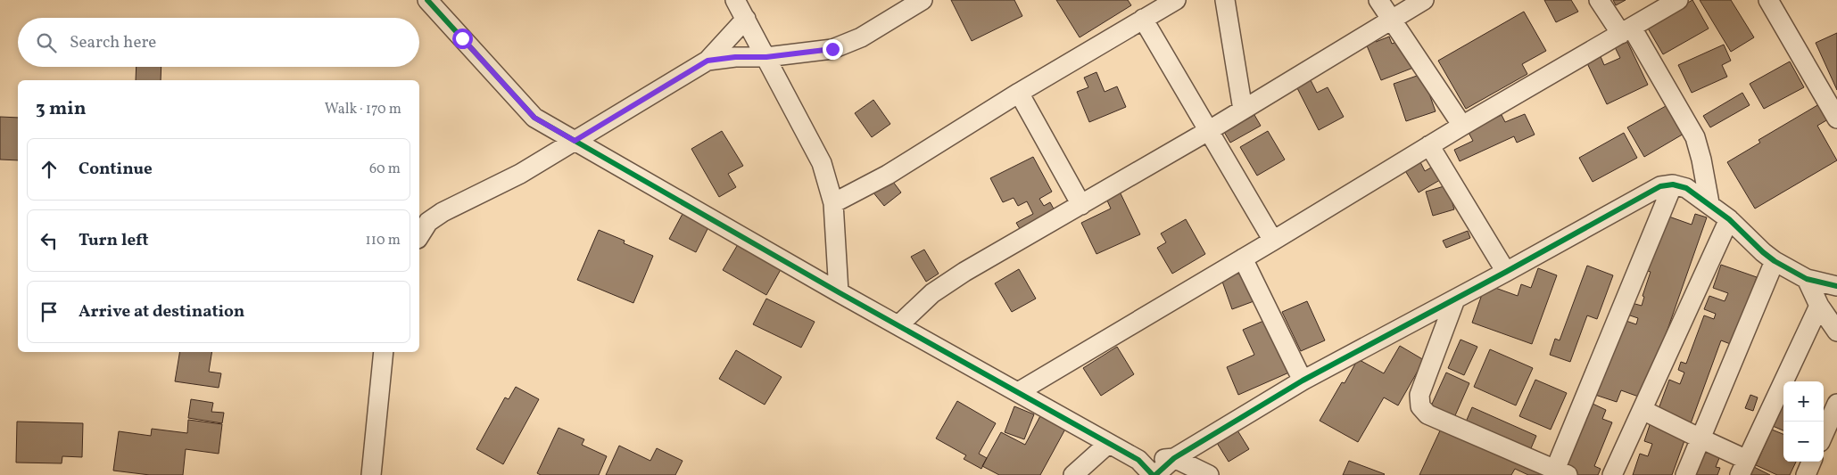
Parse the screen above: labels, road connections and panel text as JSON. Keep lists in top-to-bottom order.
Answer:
{
  "page": {
    "search": "Search here",
    "heading": ["3 min", "Walk · 170 m"],
    "list": [
      ["Continue", "60 m"],
      ["Turn left", "110 m"],
      "Arrive at destination"
    ],
    "map_buttons": ["+", "−"]
  }
}
